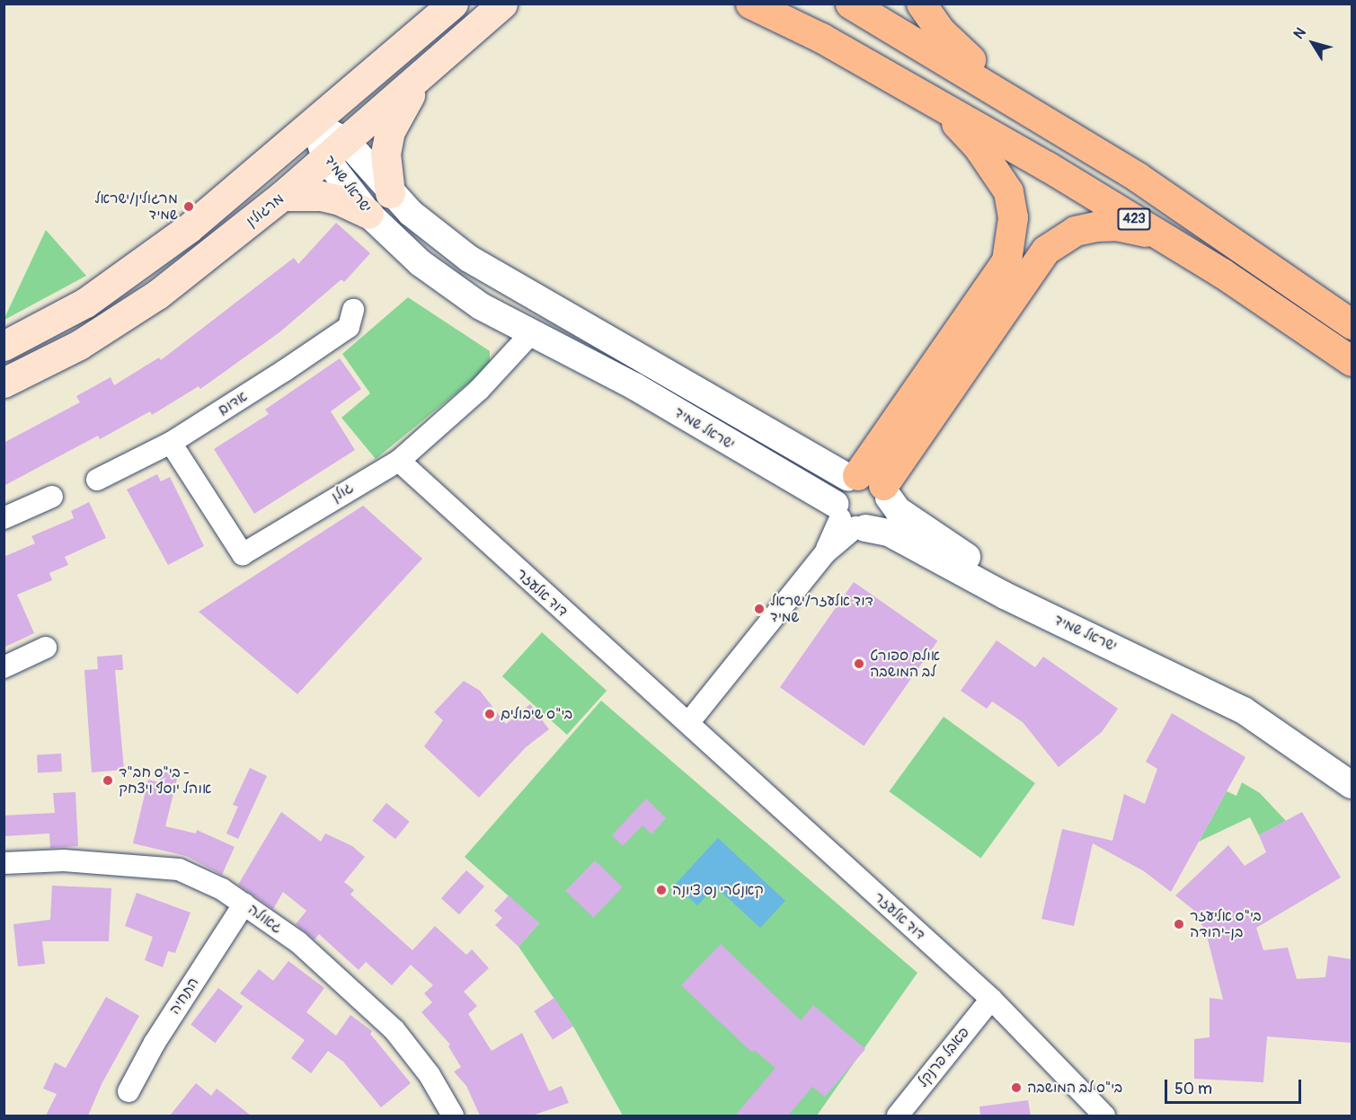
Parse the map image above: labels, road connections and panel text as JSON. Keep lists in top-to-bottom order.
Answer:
{
  "streets": {
    "main road": ["מרגולין", "423"],
    "street": [
      "ישראל שמיד",
      "אדום",
      "גולן",
      "דוד אלעזר",
      "גאולה",
      "התחיה",
      "פאבל פרנקל"
    ]
  },
  "crossings": [
    ["ישראל שמיד", "מרגולין"],
    ["ישראל שמיד", "גולן"],
    ["אדום", "גולן"],
    ["גולן", "דוד אלעזר"],
    ["דוד אלעזר", "פאבל פרנקל"],
    ["גאולה", "התחיה"]
  ],
  "places": [
    "מרגולין/ישראל שמיד",
    "דוד אלעזר/ישראל שמיד",
    "אולם ספורט לב המושבה",
    "בי\"ס שיבולים",
    "בי\"ס חב\"ד - אוהל יוסף ויצחק",
    "קאנטרי נס ציונה",
    "בי\"ס אליעזר בן-יהודה",
    "בי\"ס לב המושבה"
  ],
  "scale_bar": "50 m",
  "north": "top left"
}
